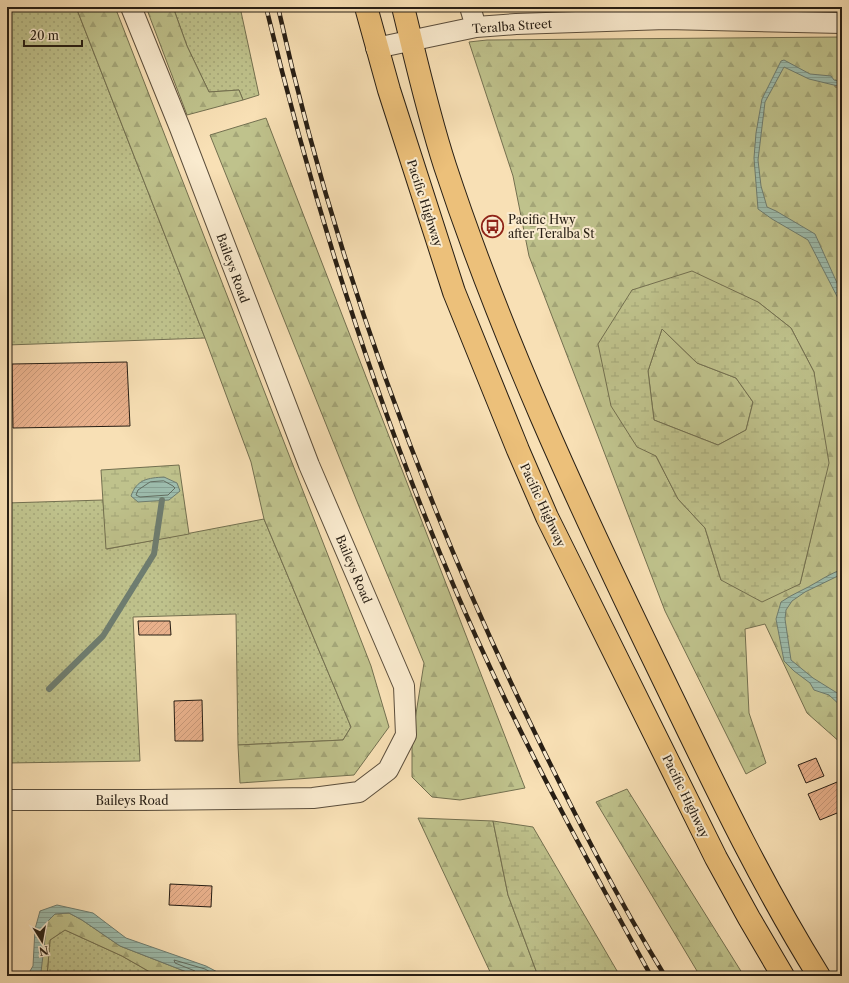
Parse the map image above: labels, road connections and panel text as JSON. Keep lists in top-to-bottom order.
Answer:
{
  "streets": {
    "main road": ["Pacific Highway"],
    "street": ["Teralba Street", "Baileys Road"]
  },
  "crossings": [
    ["Teralba Street", "Pacific Highway"]
  ],
  "places": {
    "bus stop": ["Pacific Hwy after Teralba St"]
  },
  "scale_bar": "20 m",
  "north": "bottom"
}
